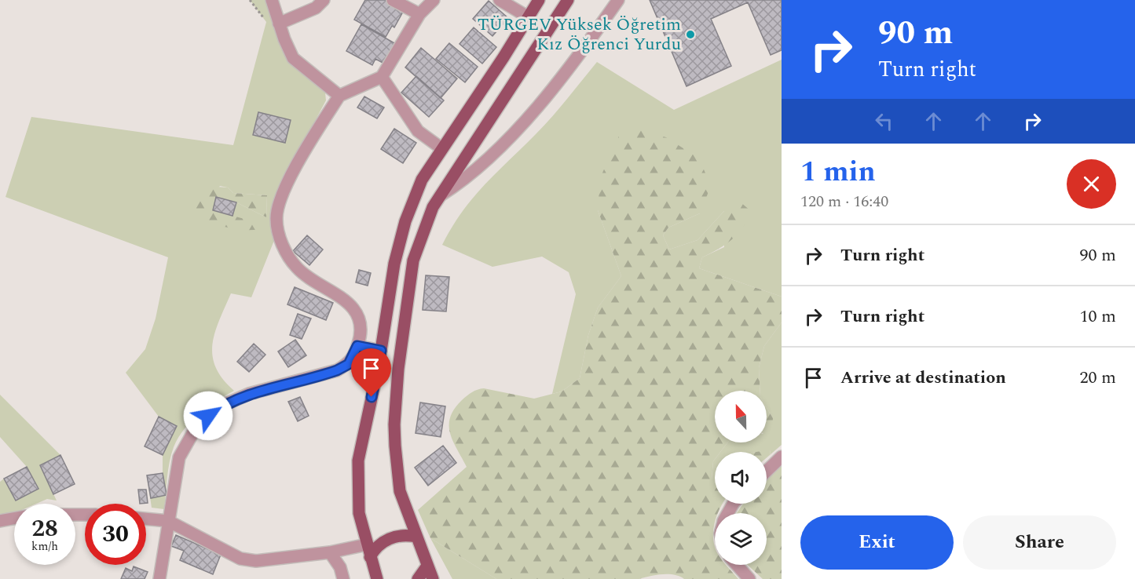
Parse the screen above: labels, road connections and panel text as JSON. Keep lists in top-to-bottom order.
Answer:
{
  "places": ["TÜRGEV Yüksek Öğretim Kız Öğrenci Yurdu"],
  "north": "top",
  "page": {
    "turn": ["90 m", "Turn right"],
    "heading": ["1 min", "120 m · 16:40"],
    "list": [
      {
        "name": "Turn right",
        "value": "90 m"
      },
      {
        "name": "Turn right",
        "value": "10 m"
      },
      {
        "name": "Arrive at destination",
        "value": "20 m"
      }
    ],
    "speed": "28 km/h",
    "limit": "30",
    "buttons": ["Exit", "Share"]
  }
}
